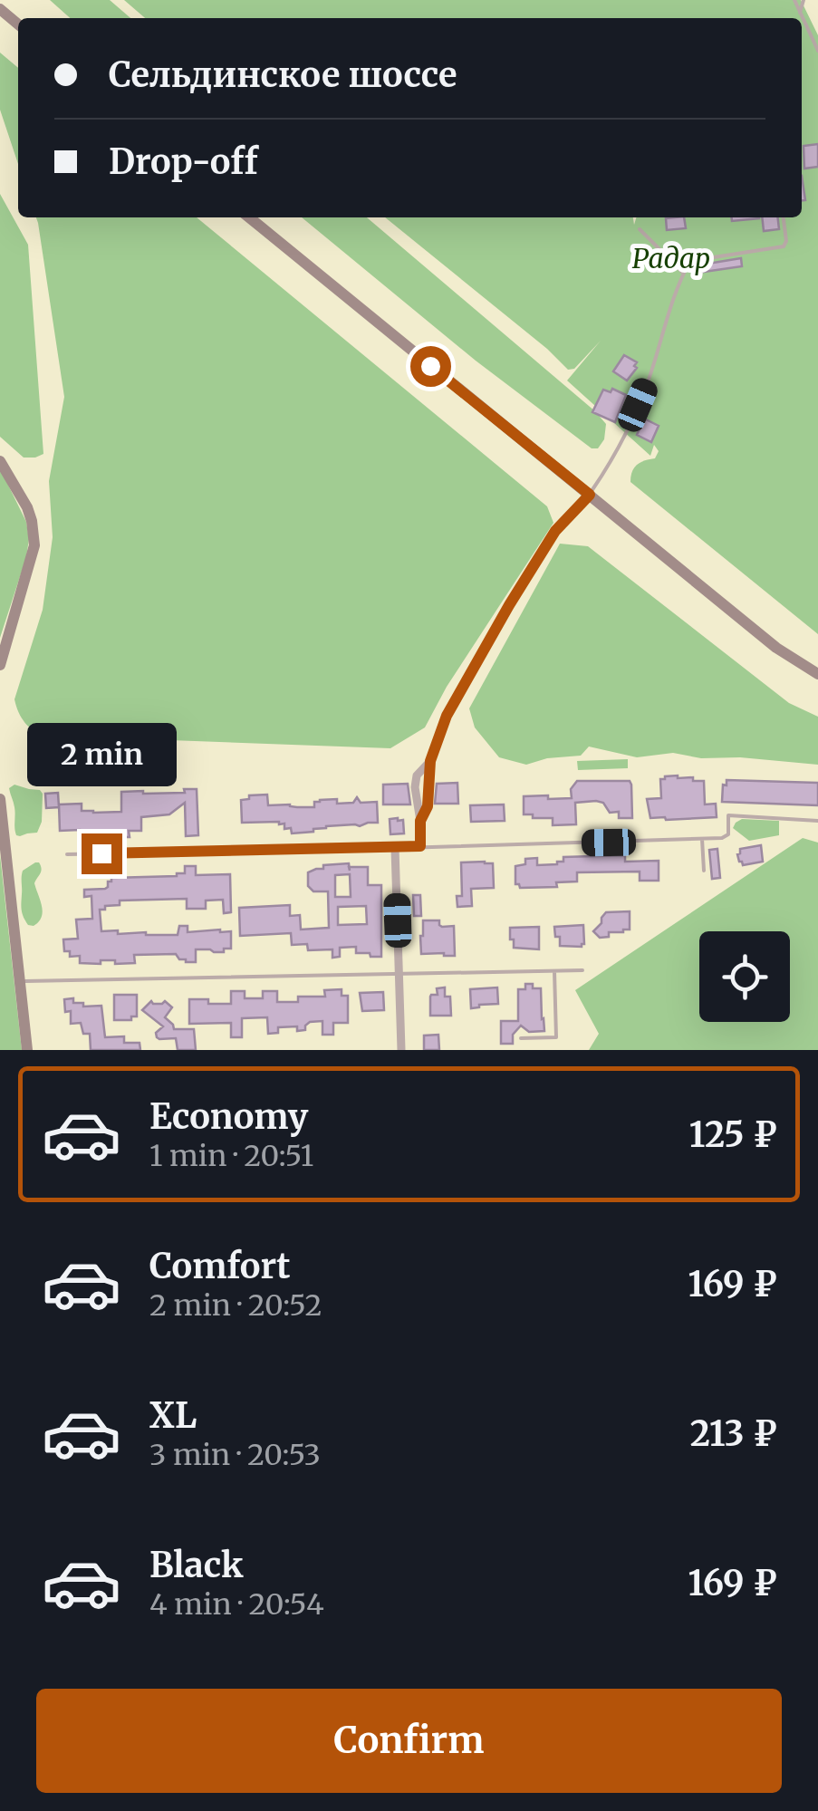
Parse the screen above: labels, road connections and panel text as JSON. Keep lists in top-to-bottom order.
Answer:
{
  "parks": ["Радар"],
  "page": {
    "banner": ["Сельдинское шоссе", "Drop-off"],
    "bubble": "2 min",
    "list": [
      {
        "name": "Economy",
        "note": "1 min · 20:51",
        "value": "125 ₽"
      },
      {
        "name": "Comfort",
        "note": "2 min · 20:52",
        "value": "169 ₽"
      },
      {
        "name": "XL",
        "note": "3 min · 20:53",
        "value": "213 ₽"
      },
      {
        "name": "Black",
        "note": "4 min · 20:54",
        "value": "169 ₽"
      }
    ],
    "buttons": "Confirm"
  }
}
